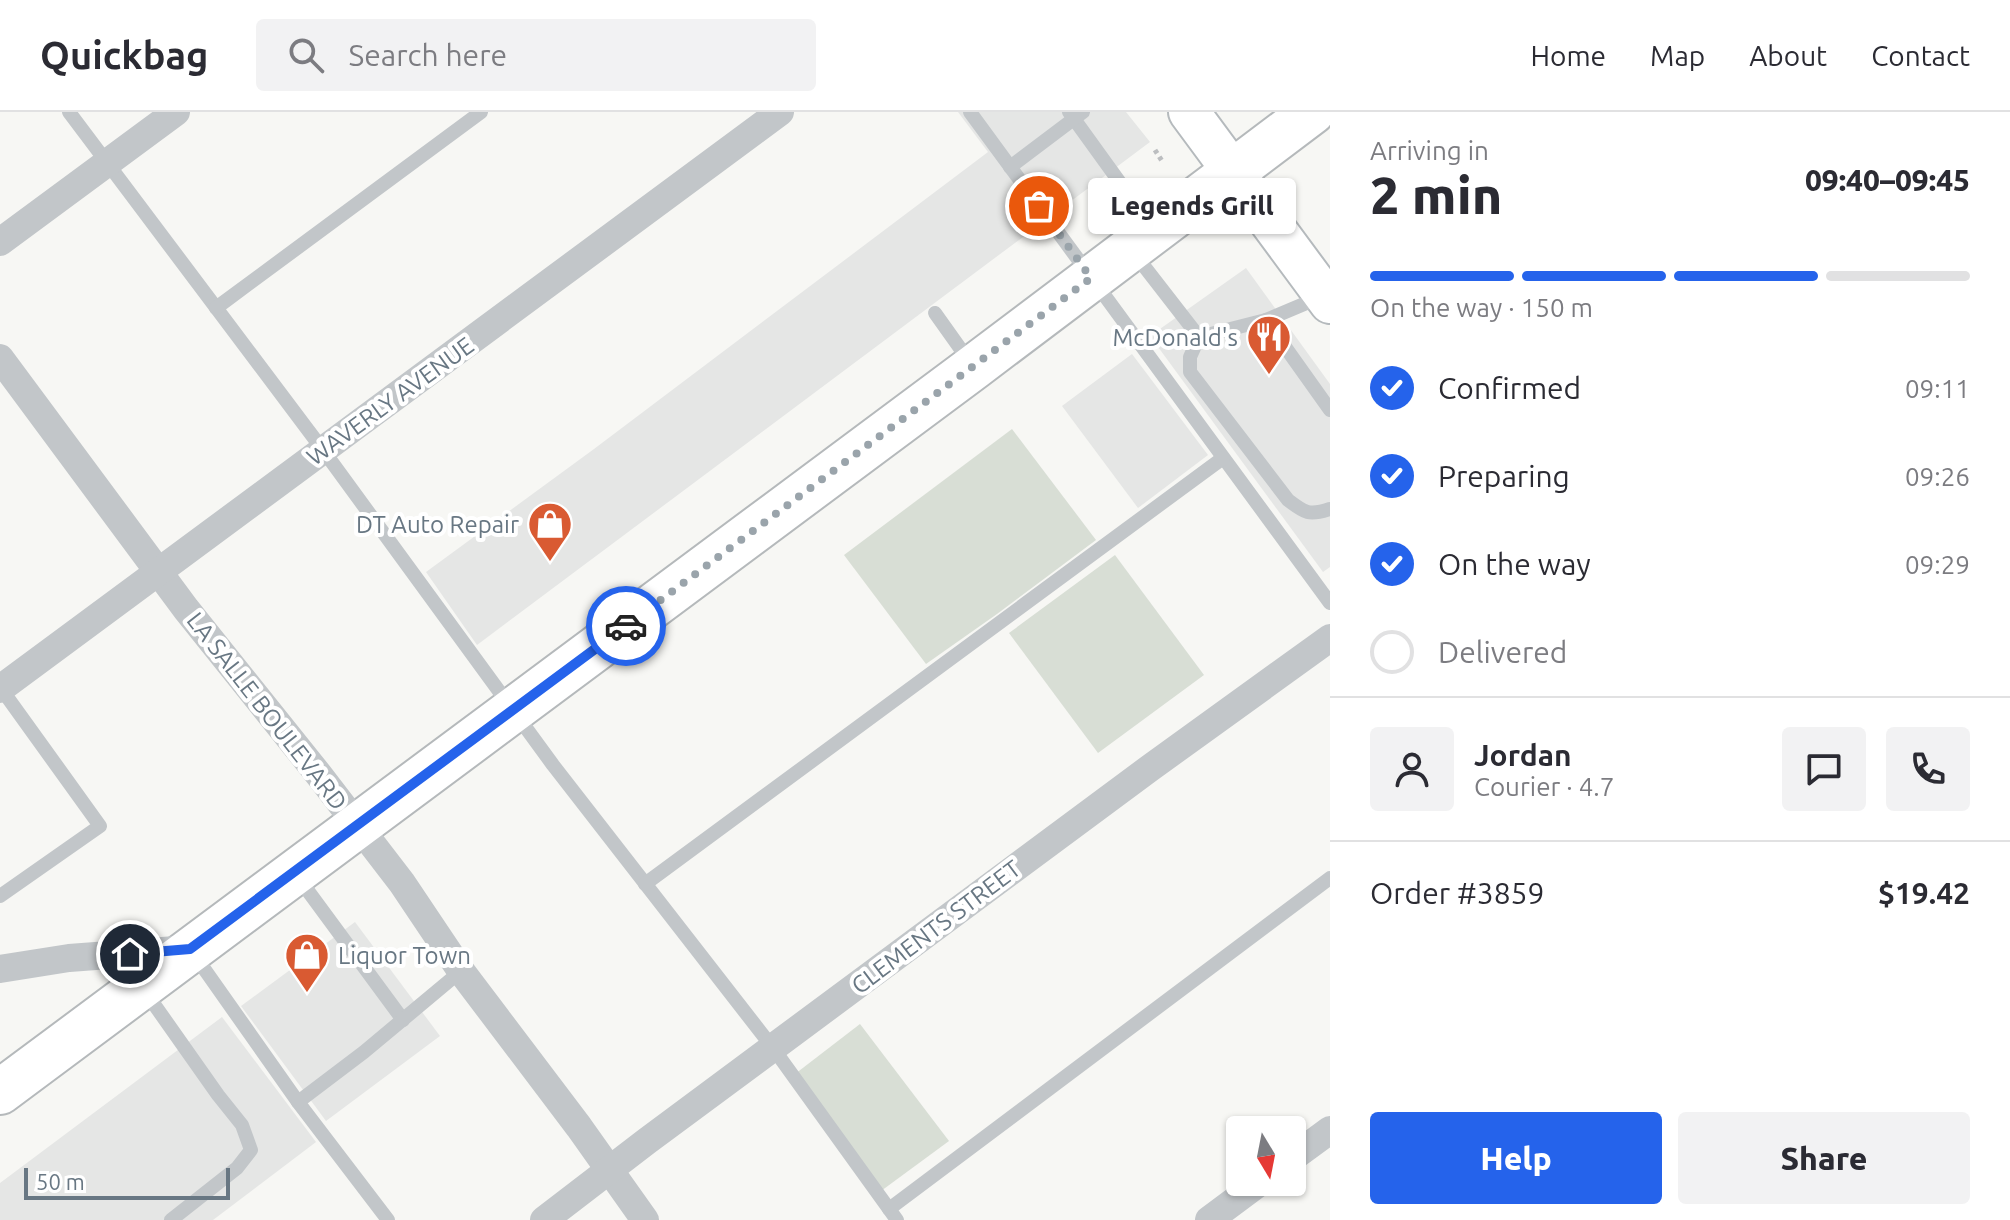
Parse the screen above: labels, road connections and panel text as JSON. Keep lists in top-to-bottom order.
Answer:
{
  "streets": {
    "street": ["WAVERLY AVENUE", "LA SALLE BOULEVARD", "CLEMENTS STREET"]
  },
  "crossings": [
    ["WAVERLY AVENUE", "LA SALLE BOULEVARD"],
    ["LA SALLE BOULEVARD", "CLEMENTS STREET"]
  ],
  "places": {
    "other": ["Legends Grill"],
    "restaurant": ["McDonald's"],
    "shop": ["DT Auto Repair", "Liquor Town"]
  },
  "scale_bar": "50 m",
  "north": "bottom",
  "page": {
    "header": "Quickbag",
    "search": "Search here",
    "nav": [
      "Home",
      "Map",
      "About",
      "Contact"
    ],
    "heading": ["2 min", "Arriving in", "09:40–09:45"],
    "panel": [
      "Jordan",
      "Courier · 4.7",
      "Order #3859",
      "$19.42"
    ],
    "bubble": "Legends Grill",
    "bar": "On the way · 150 m",
    "list": [
      ["Confirmed", "09:11"],
      ["Preparing", "09:26"],
      ["On the way", "09:29"],
      "Delivered"
    ],
    "buttons": ["Help", "Share"],
    "scale": "50 m"
  }
}
